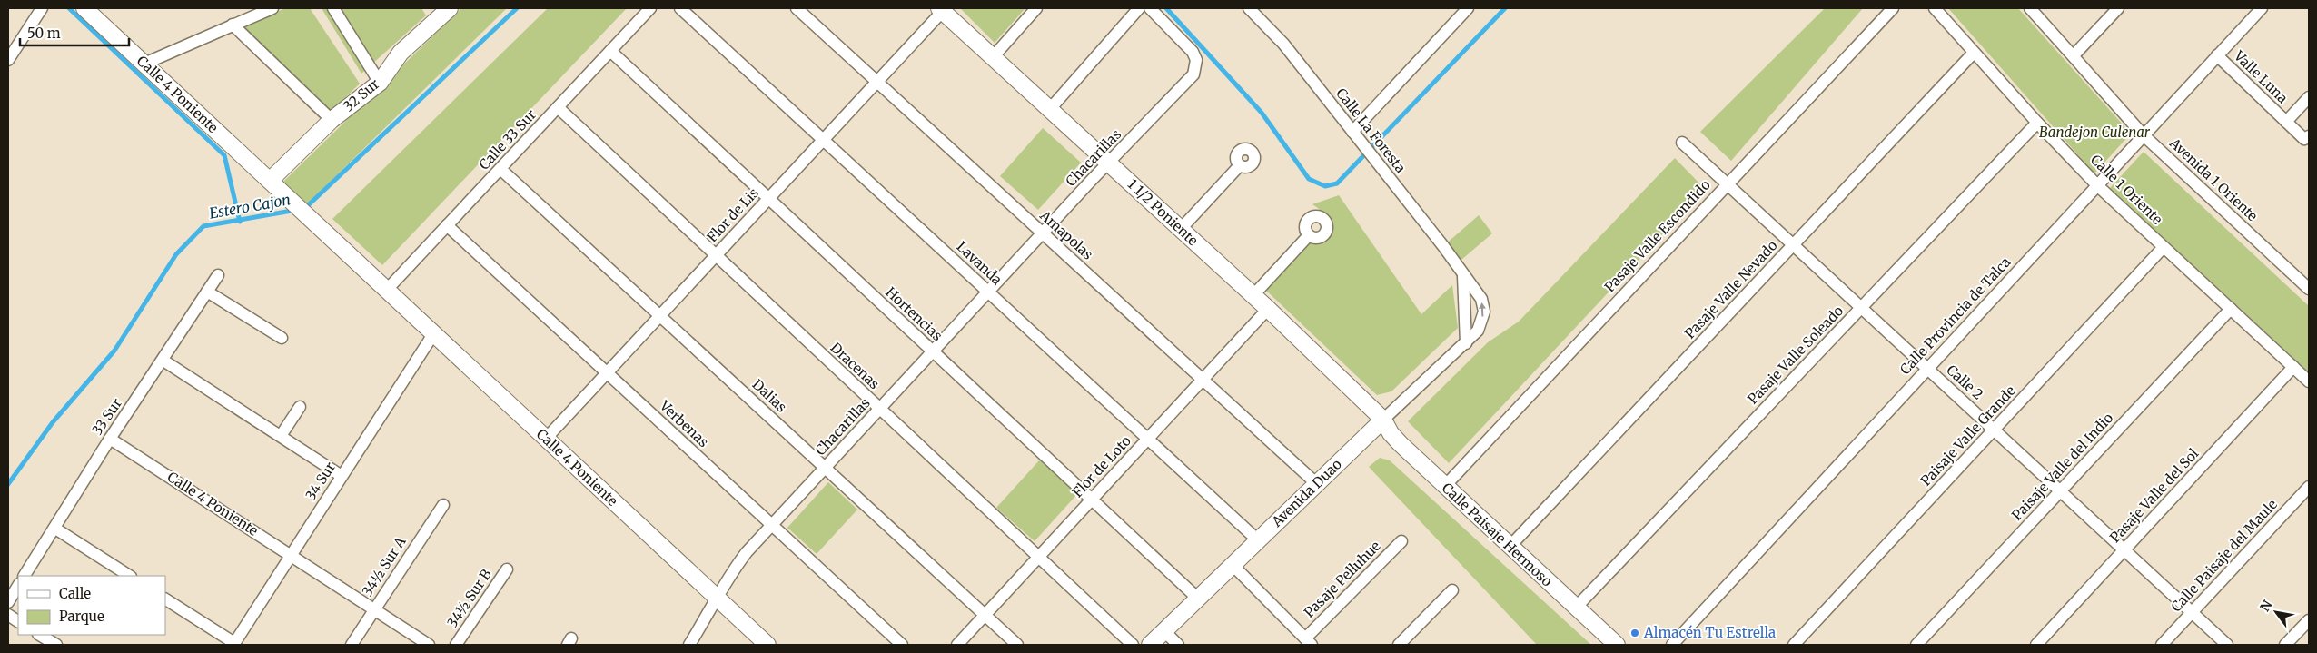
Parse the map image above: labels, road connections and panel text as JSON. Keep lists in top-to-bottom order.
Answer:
{
  "streets": {
    "street": [
      "Valle Luna",
      "Calle 4 Poniente",
      "32 Sur",
      "Calle La Foresta",
      "Calle 33 Sur",
      "Chacarillas",
      "Avenida 1 Oriente",
      "Calle 1 Oriente",
      "1 1/2 Poniente",
      "Flor de Lis",
      "Amapolas",
      "Pasaje Valle Escondido",
      "Lavanda",
      "Pasaje Valle Nevado",
      "Hortencias",
      "Calle Provincia de Talca",
      "Pasaje Valle Soleado",
      "Dracenas",
      "Calle 2",
      "Dalias",
      "33 Sur",
      "Verbenas",
      "Paisaje Valle Grande",
      "Flor de Loto",
      "Paisaje Valle del Indio",
      "34 Sur",
      "Avenida Duao",
      "Pasaje Valle del Sol",
      "Calle Paisaje Hermoso",
      "Calle Paisaje del Maule",
      "34½ Sur A",
      "Pasaje Pelluhue",
      "34½ Sur B"
    ]
  },
  "crossings": [
    ["Valle Luna", "Calle Provincia de Talca"],
    ["Calle 4 Poniente", "32 Sur"],
    ["Calle 4 Poniente", "Calle 33 Sur"],
    ["Calle 4 Poniente", "Chacarillas"],
    ["Calle 4 Poniente", "Flor de Lis"],
    ["Calle 4 Poniente", "33 Sur"],
    ["Calle 4 Poniente", "34 Sur"],
    ["Calle 4 Poniente", "34½ Sur A"],
    ["Calle La Foresta", "Avenida Duao"],
    ["Calle 33 Sur", "Hortencias"],
    ["Calle 33 Sur", "Dracenas"],
    ["Calle 33 Sur", "Dalias"],
    ["Calle 33 Sur", "Verbenas"],
    ["Chacarillas", "1 1/2 Poniente"],
    ["Chacarillas", "Amapolas"],
    ["Chacarillas", "Lavanda"],
    ["Chacarillas", "Hortencias"],
    ["Chacarillas", "Dracenas"],
    ["Chacarillas", "Dalias"],
    ["Chacarillas", "Verbenas"],
    ["Avenida 1 Oriente", "Calle Provincia de Talca"],
    ["Calle 1 Oriente", "Pasaje Valle Nevado"],
    ["Calle 1 Oriente", "Calle Provincia de Talca"],
    ["Calle 1 Oriente", "Pasaje Valle Soleado"],
    ["Calle 1 Oriente", "Paisaje Valle Grande"],
    ["Calle 1 Oriente", "Paisaje Valle del Indio"],
    ["Calle 1 Oriente", "Pasaje Valle del Sol"],
    ["1 1/2 Poniente", "Flor de Lis"],
    ["1 1/2 Poniente", "Flor de Loto"],
    ["1 1/2 Poniente", "Avenida Duao"],
    ["1 1/2 Poniente", "Calle Paisaje Hermoso"],
    ["Flor de Lis", "Amapolas"],
    ["Flor de Lis", "Lavanda"],
    ["Flor de Lis", "Hortencias"],
    ["Flor de Lis", "Dracenas"],
    ["Flor de Lis", "Dalias"],
    ["Flor de Lis", "Verbenas"],
    ["Amapolas", "Flor de Loto"],
    ["Amapolas", "Avenida Duao"],
    ["Pasaje Valle Escondido", "Calle 2"],
    ["Pasaje Valle Escondido", "Calle Paisaje Hermoso"],
    ["Lavanda", "Flor de Loto"],
    ["Lavanda", "Avenida Duao"],
    ["Pasaje Valle Nevado", "Calle 2"],
    ["Pasaje Valle Nevado", "Calle Paisaje Hermoso"],
    ["Hortencias", "Flor de Loto"],
    ["Hortencias", "Avenida Duao"],
    ["Calle Provincia de Talca", "Calle 2"],
    ["Pasaje Valle Soleado", "Calle 2"],
    ["Pasaje Valle Soleado", "Calle Paisaje Hermoso"],
    ["Dracenas", "Flor de Loto"],
    ["Calle 2", "Paisaje Valle Grande"],
    ["Calle 2", "Paisaje Valle del Indio"],
    ["Calle 2", "Pasaje Valle del Sol"],
    ["Calle 2", "Calle Paisaje del Maule"],
    ["Dalias", "Flor de Loto"],
    ["Avenida Duao", "Calle Paisaje Hermoso"]
  ],
  "water": ["Estero Cajon"],
  "parks": ["Bandejon Culenar"],
  "places": ["Almacén Tu Estrella"],
  "legend": ["Calle", "Parque"],
  "scale_bar": "50 m",
  "north": "top left"
}
